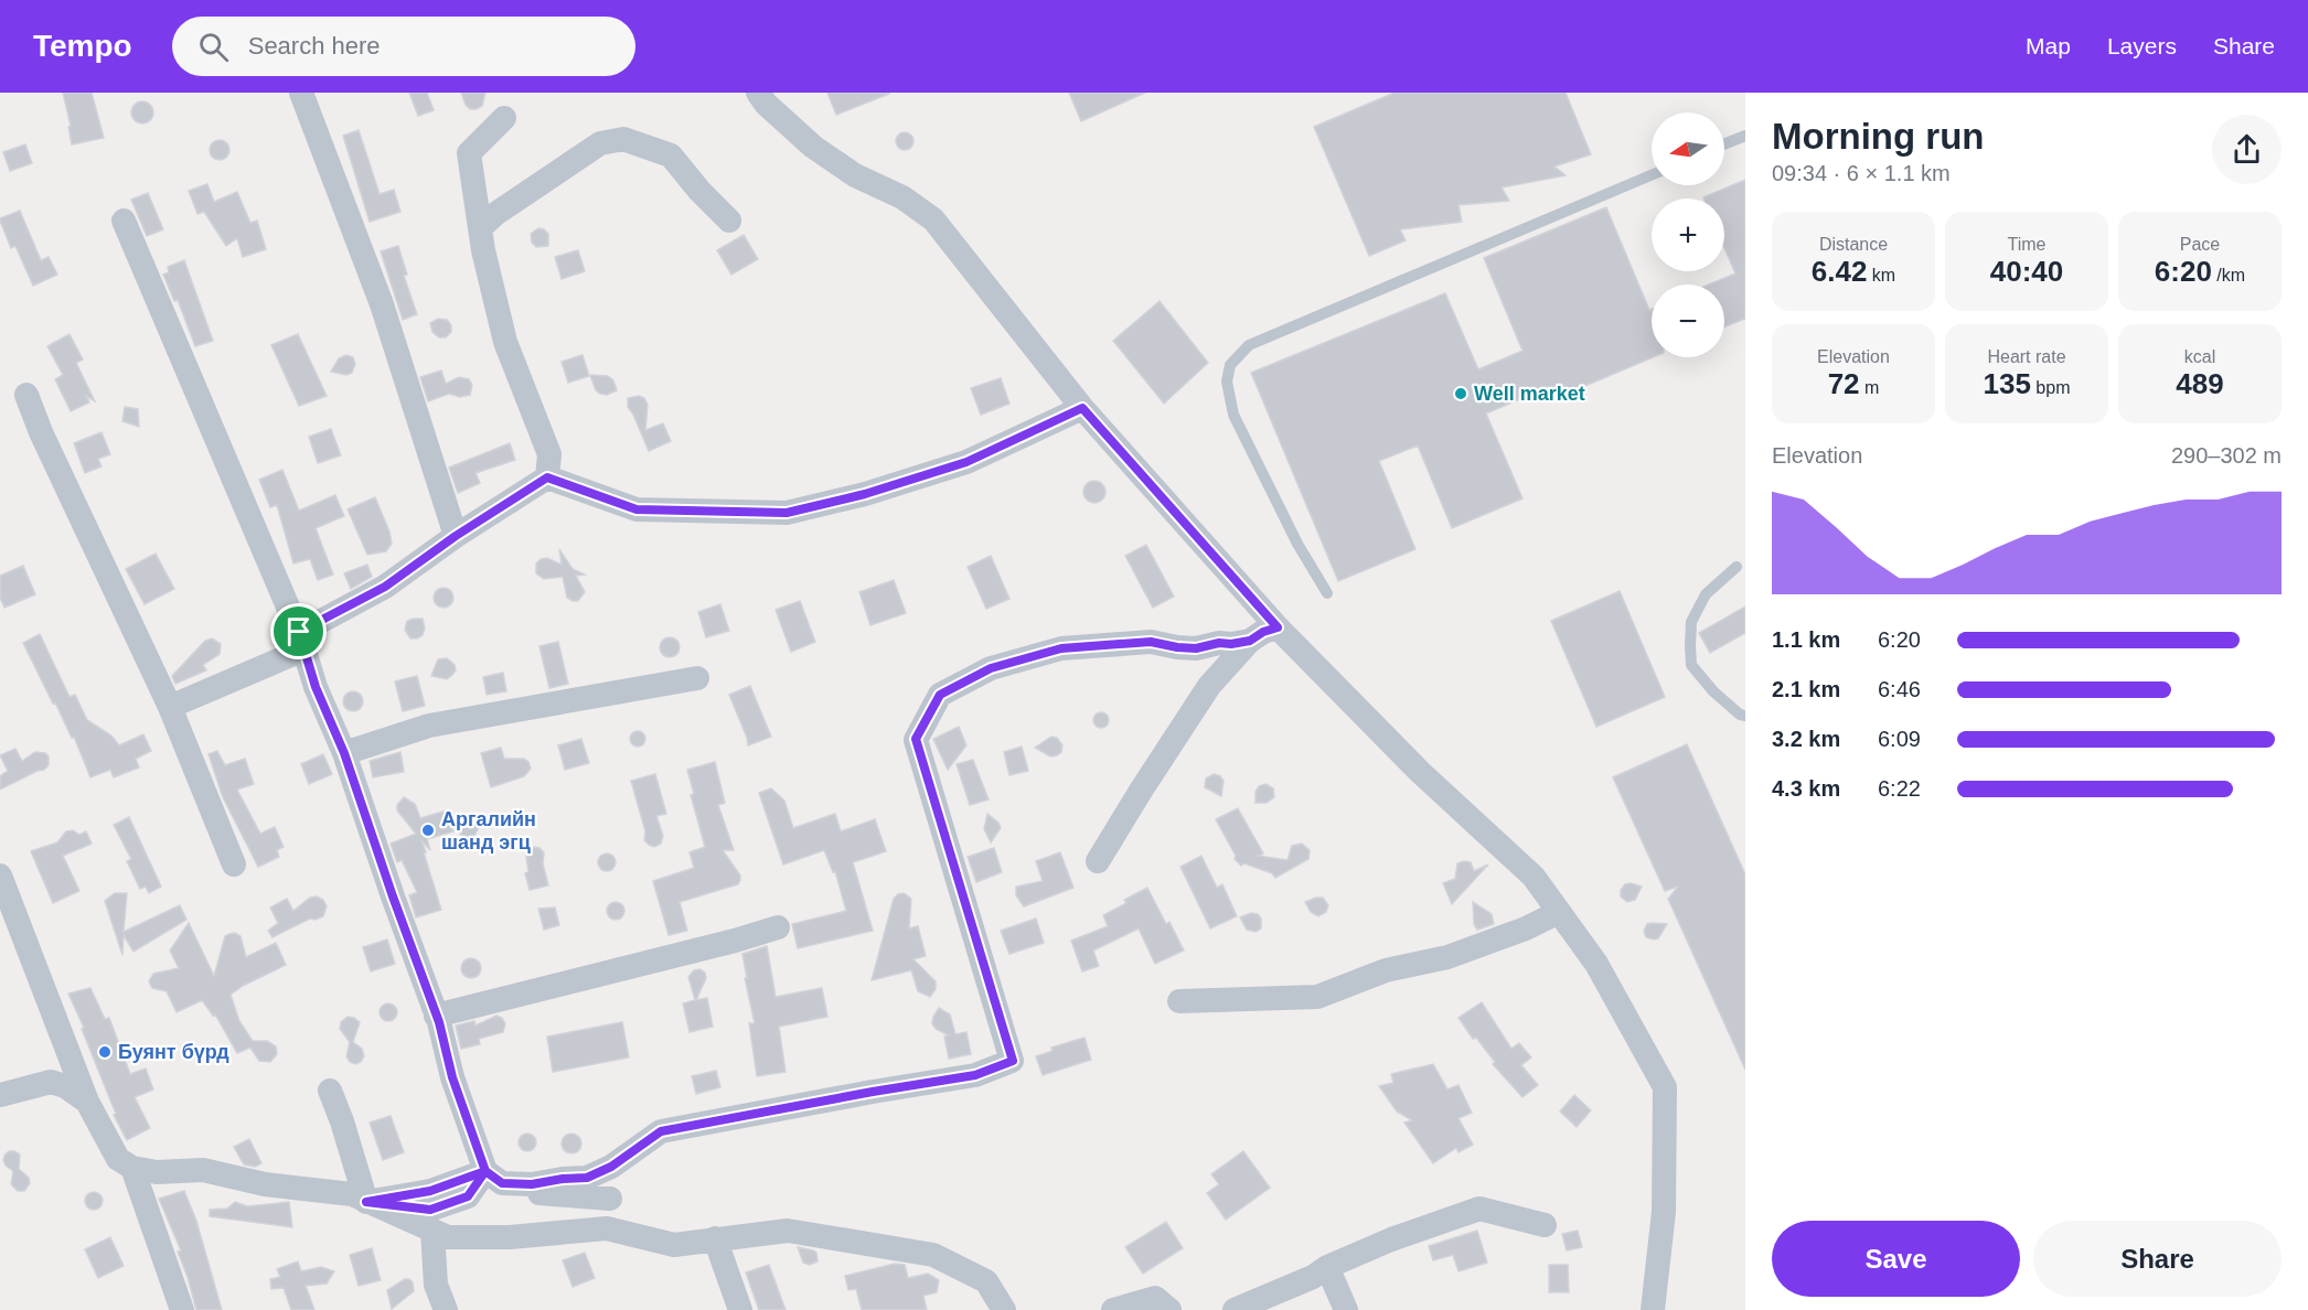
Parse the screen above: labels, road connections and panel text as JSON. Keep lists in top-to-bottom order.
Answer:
{
  "places": ["Well market", "Аргалийн шанд эгц", "Буянт бүрд"],
  "north": "left",
  "page": {
    "header": "Tempo",
    "search": "Search here",
    "nav": ["Map", "Layers", "Share"],
    "heading": ["Morning run", "09:34 · 6 × 1.1 km"],
    "map_buttons": ["+", "−"],
    "stats": [
      ["Distance", "6.42 km"],
      ["Time", "40:40"],
      ["Pace", "6:20 /km"],
      ["Elevation", "72 m"],
      ["Heart rate", "135 bpm"],
      ["kcal", "489"]
    ],
    "chart": ["Elevation", "290–302 m"],
    "list": [
      {
        "name": "1.1 km",
        "note": "6:20"
      },
      {
        "name": "2.1 km",
        "note": "6:46"
      },
      {
        "name": "3.2 km",
        "note": "6:09"
      },
      {
        "name": "4.3 km",
        "note": "6:22"
      }
    ],
    "buttons": ["Save", "Share"]
  }
}
